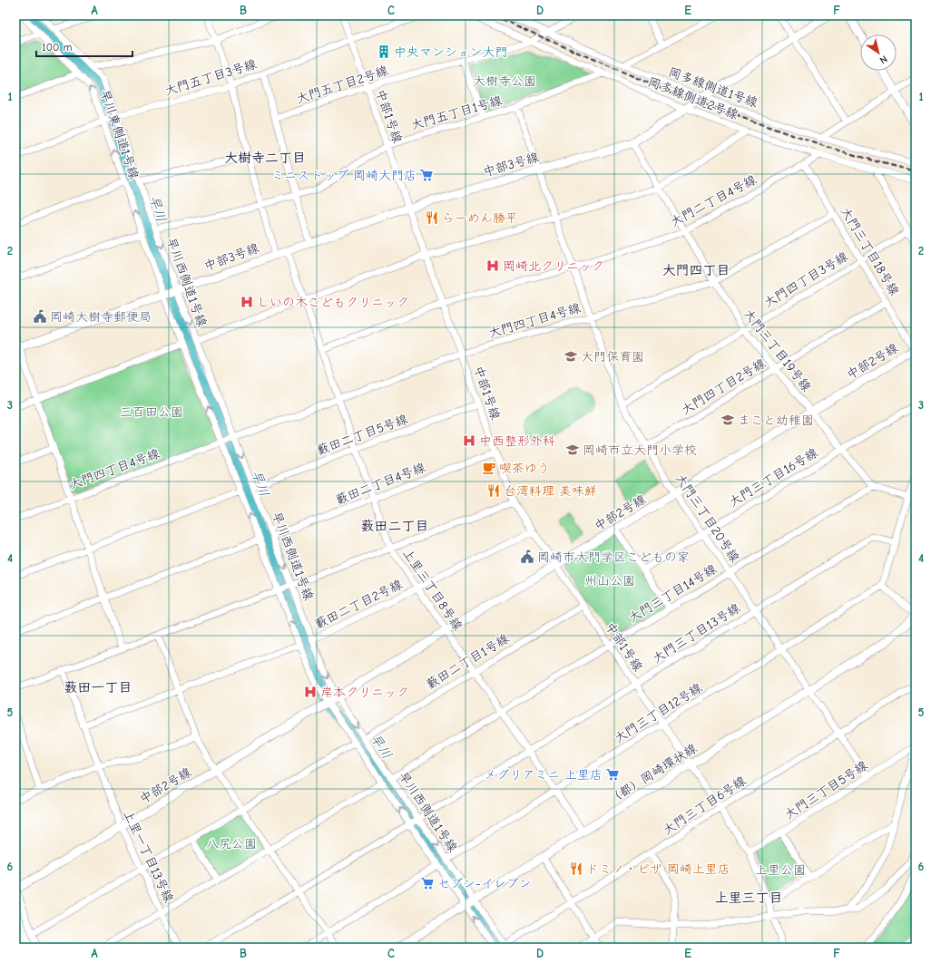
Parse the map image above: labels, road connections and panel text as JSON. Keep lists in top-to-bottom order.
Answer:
{
  "streets": {
    "street": [
      "大門五丁目3号線",
      "大門五丁目2号線",
      "岡多線側道1号線",
      "岡多線側道2号線",
      "大門五丁目1号線",
      "中部1号線",
      "早川東側道1号線",
      "中部3号線",
      "大門二丁目4号線",
      "大門三丁目18号線",
      "大門四丁目3号線",
      "早川西側道1号線",
      "大門四丁目4号線",
      "大門三丁目19号線",
      "中部2号線",
      "大門四丁目2号線",
      "藪田二丁目5号線",
      "大門三丁目16号線",
      "藪田二丁目4号線",
      "大門三丁目20号線",
      "上里三丁目8号線",
      "大門三丁目14号線",
      "藪田二丁目2号線",
      "大門三丁目13号線",
      "藪田二丁目1号線",
      "大門三丁目12号線",
      "（都）岡崎環状線",
      "大門三丁目5号線",
      "大門三丁目6号線",
      "上里一丁目13号線"
    ]
  },
  "crossings": [
    ["大門五丁目3号線", "中部1号線"],
    ["大門五丁目3号線", "早川東側道1号線"],
    ["大門五丁目3号線", "早川西側道1号線"],
    ["大門五丁目2号線", "岡多線側道1号線"],
    ["大門五丁目2号線", "岡多線側道2号線"],
    ["大門五丁目2号線", "中部1号線"],
    ["岡多線側道1号線", "中部3号線"],
    ["岡多線側道2号線", "大門五丁目1号線"],
    ["岡多線側道2号線", "中部3号線"],
    ["岡多線側道2号線", "大門二丁目4号線"],
    ["大門五丁目1号線", "中部1号線"],
    ["大門五丁目1号線", "早川西側道1号線"],
    ["大門五丁目1号線", "大門三丁目20号線"],
    ["中部1号線", "中部3号線"],
    ["中部1号線", "大門二丁目4号線"],
    ["中部1号線", "大門四丁目4号線"],
    ["中部1号線", "中部2号線"],
    ["中部1号線", "藪田二丁目5号線"],
    ["中部1号線", "藪田二丁目4号線"],
    ["中部1号線", "大門三丁目14号線"],
    ["中部1号線", "藪田二丁目2号線"],
    ["中部1号線", "大門三丁目13号線"],
    ["中部1号線", "藪田二丁目1号線"],
    ["中部1号線", "大門三丁目12号線"],
    ["中部1号線", "（都）岡崎環状線"],
    ["中部1号線", "大門三丁目5号線"],
    ["中部1号線", "大門三丁目6号線"],
    ["早川東側道1号線", "中部3号線"],
    ["早川東側道1号線", "大門四丁目4号線"],
    ["中部3号線", "早川西側道1号線"],
    ["中部3号線", "大門三丁目19号線"],
    ["中部3号線", "大門三丁目20号線"],
    ["中部3号線", "上里三丁目8号線"],
    ["大門二丁目4号線", "大門三丁目18号線"],
    ["大門二丁目4号線", "大門三丁目19号線"],
    ["大門二丁目4号線", "大門三丁目20号線"],
    ["大門二丁目4号線", "上里三丁目8号線"],
    ["大門三丁目18号線", "大門四丁目3号線"],
    ["大門三丁目18号線", "大門四丁目4号線"],
    ["大門三丁目18号線", "中部2号線"],
    ["大門三丁目18号線", "大門四丁目2号線"],
    ["大門四丁目3号線", "大門三丁目19号線"],
    ["大門四丁目3号線", "大門三丁目20号線"],
    ["早川西側道1号線", "大門四丁目4号線"],
    ["早川西側道1号線", "中部2号線"],
    ["早川西側道1号線", "藪田二丁目5号線"],
    ["早川西側道1号線", "藪田二丁目4号線"],
    ["早川西側道1号線", "大門三丁目14号線"],
    ["早川西側道1号線", "藪田二丁目2号線"],
    ["早川西側道1号線", "大門三丁目13号線"],
    ["早川西側道1号線", "藪田二丁目1号線"],
    ["早川西側道1号線", "大門三丁目12号線"],
    ["早川西側道1号線", "（都）岡崎環状線"],
    ["早川西側道1号線", "大門三丁目6号線"],
    ["大門四丁目4号線", "大門三丁目19号線"],
    ["大門四丁目4号線", "大門三丁目20号線"],
    ["大門四丁目4号線", "上里三丁目8号線"],
    ["大門三丁目19号線", "中部2号線"],
    ["大門三丁目19号線", "大門四丁目2号線"],
    ["大門三丁目19号線", "大門三丁目16号線"],
    ["大門三丁目19号線", "大門三丁目14号線"],
    ["中部2号線", "大門三丁目20号線"],
    ["中部2号線", "上里三丁目8号線"],
    ["中部2号線", "上里一丁目13号線"],
    ["大門四丁目2号線", "大門三丁目20号線"],
    ["藪田二丁目5号線", "上里三丁目8号線"],
    ["大門三丁目16号線", "大門三丁目20号線"],
    ["藪田二丁目4号線", "上里三丁目8号線"],
    ["大門三丁目20号線", "大門三丁目14号線"],
    ["大門三丁目20号線", "大門三丁目13号線"],
    ["大門三丁目20号線", "大門三丁目12号線"],
    ["大門三丁目20号線", "（都）岡崎環状線"],
    ["大門三丁目20号線", "大門三丁目5号線"],
    ["大門三丁目20号線", "大門三丁目6号線"],
    ["上里三丁目8号線", "大門三丁目14号線"],
    ["上里三丁目8号線", "藪田二丁目2号線"],
    ["上里三丁目8号線", "大門三丁目13号線"],
    ["上里三丁目8号線", "藪田二丁目1号線"],
    ["上里三丁目8号線", "大門三丁目12号線"],
    ["上里三丁目8号線", "（都）岡崎環状線"]
  ],
  "one_way": ["早川東側道1号線"],
  "districts": [
    "大樹寺二丁目",
    "大門四丁目",
    "薮田二丁目",
    "薮田一丁目",
    "上里三丁目"
  ],
  "water": ["早川"],
  "parks": [
    "大樹寺公園",
    "三百田公園",
    "州山公園",
    "八尻公園",
    "上里公園"
  ],
  "places": {
    "building": ["中央マンション大門"],
    "supermarket": ["ミニストップ 岡崎大門店", "メグリアミニ 上里店", "セブン-イレブン"],
    "restaurant": ["らーめん勝平", "台湾料理 美味鮮", "ドミノ・ピザ 岡崎上里店"],
    "hospital": [
      "岡崎北クリニック",
      "しいの木こどもクリニック",
      "中西整形外科",
      "岸本クリニック"
    ],
    "public building": ["岡崎大樹寺郵便局", "岡崎市大門学区こどもの家"],
    "school or university": ["大門保育園", "まこと幼稚園", "岡崎市立大門小学校"],
    "cafe": ["喫茶ゆう"]
  },
  "scale_bar": "100 m",
  "north": "bottom right",
  "grid": {
    "columns": [
      "A",
      "B",
      "C",
      "D",
      "E",
      "F"
    ],
    "rows": [
      "1",
      "2",
      "3",
      "4",
      "5",
      "6"
    ]
  }
}
